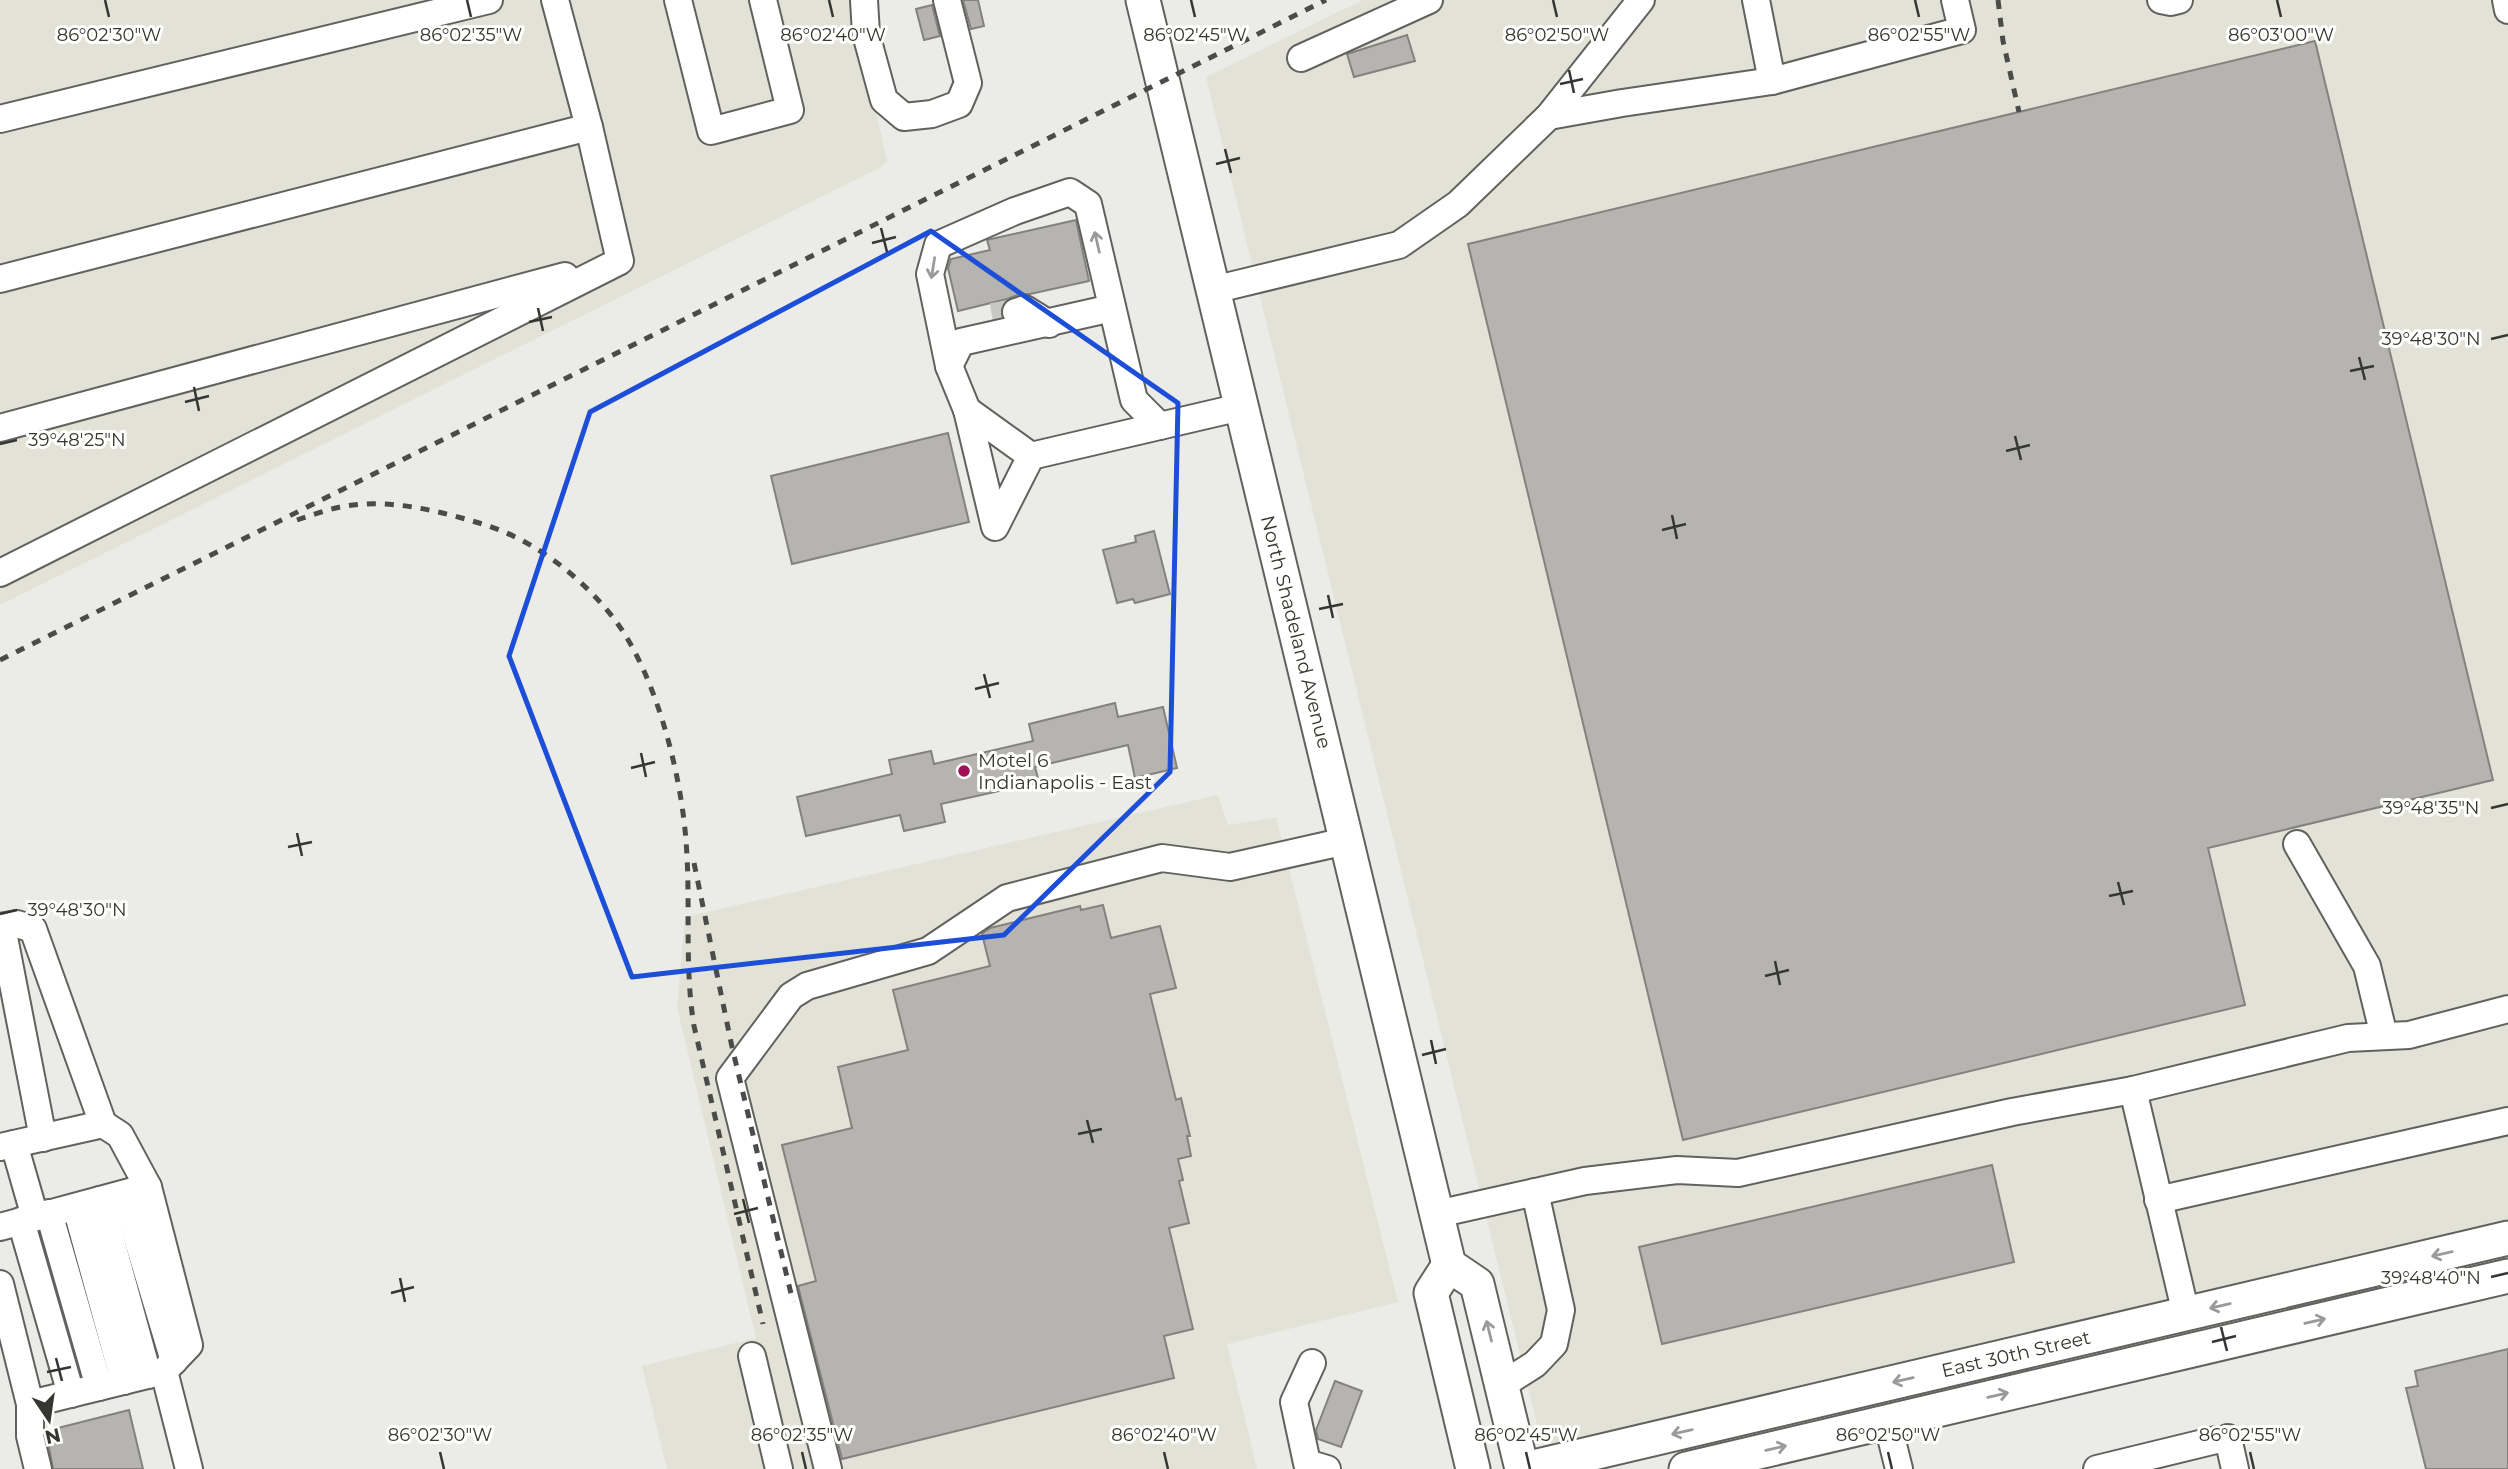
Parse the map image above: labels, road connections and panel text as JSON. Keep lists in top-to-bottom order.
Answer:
{
  "streets": {
    "main road": ["North Shadeland Avenue", "East 30th Street"]
  },
  "places": ["Motel 6 Indianapolis - East"],
  "north": "bottom",
  "coordinates": [
    "86°02'30\"W",
    "86°02'35\"W",
    "86°02'40\"W",
    "86°02'45\"W",
    "86°02'50\"W",
    "86°02'55\"W",
    "86°03'00\"W",
    "39°48'30\"N",
    "39°48'25\"N",
    "39°48'35\"N",
    "39°48'40\"N"
  ]
}
